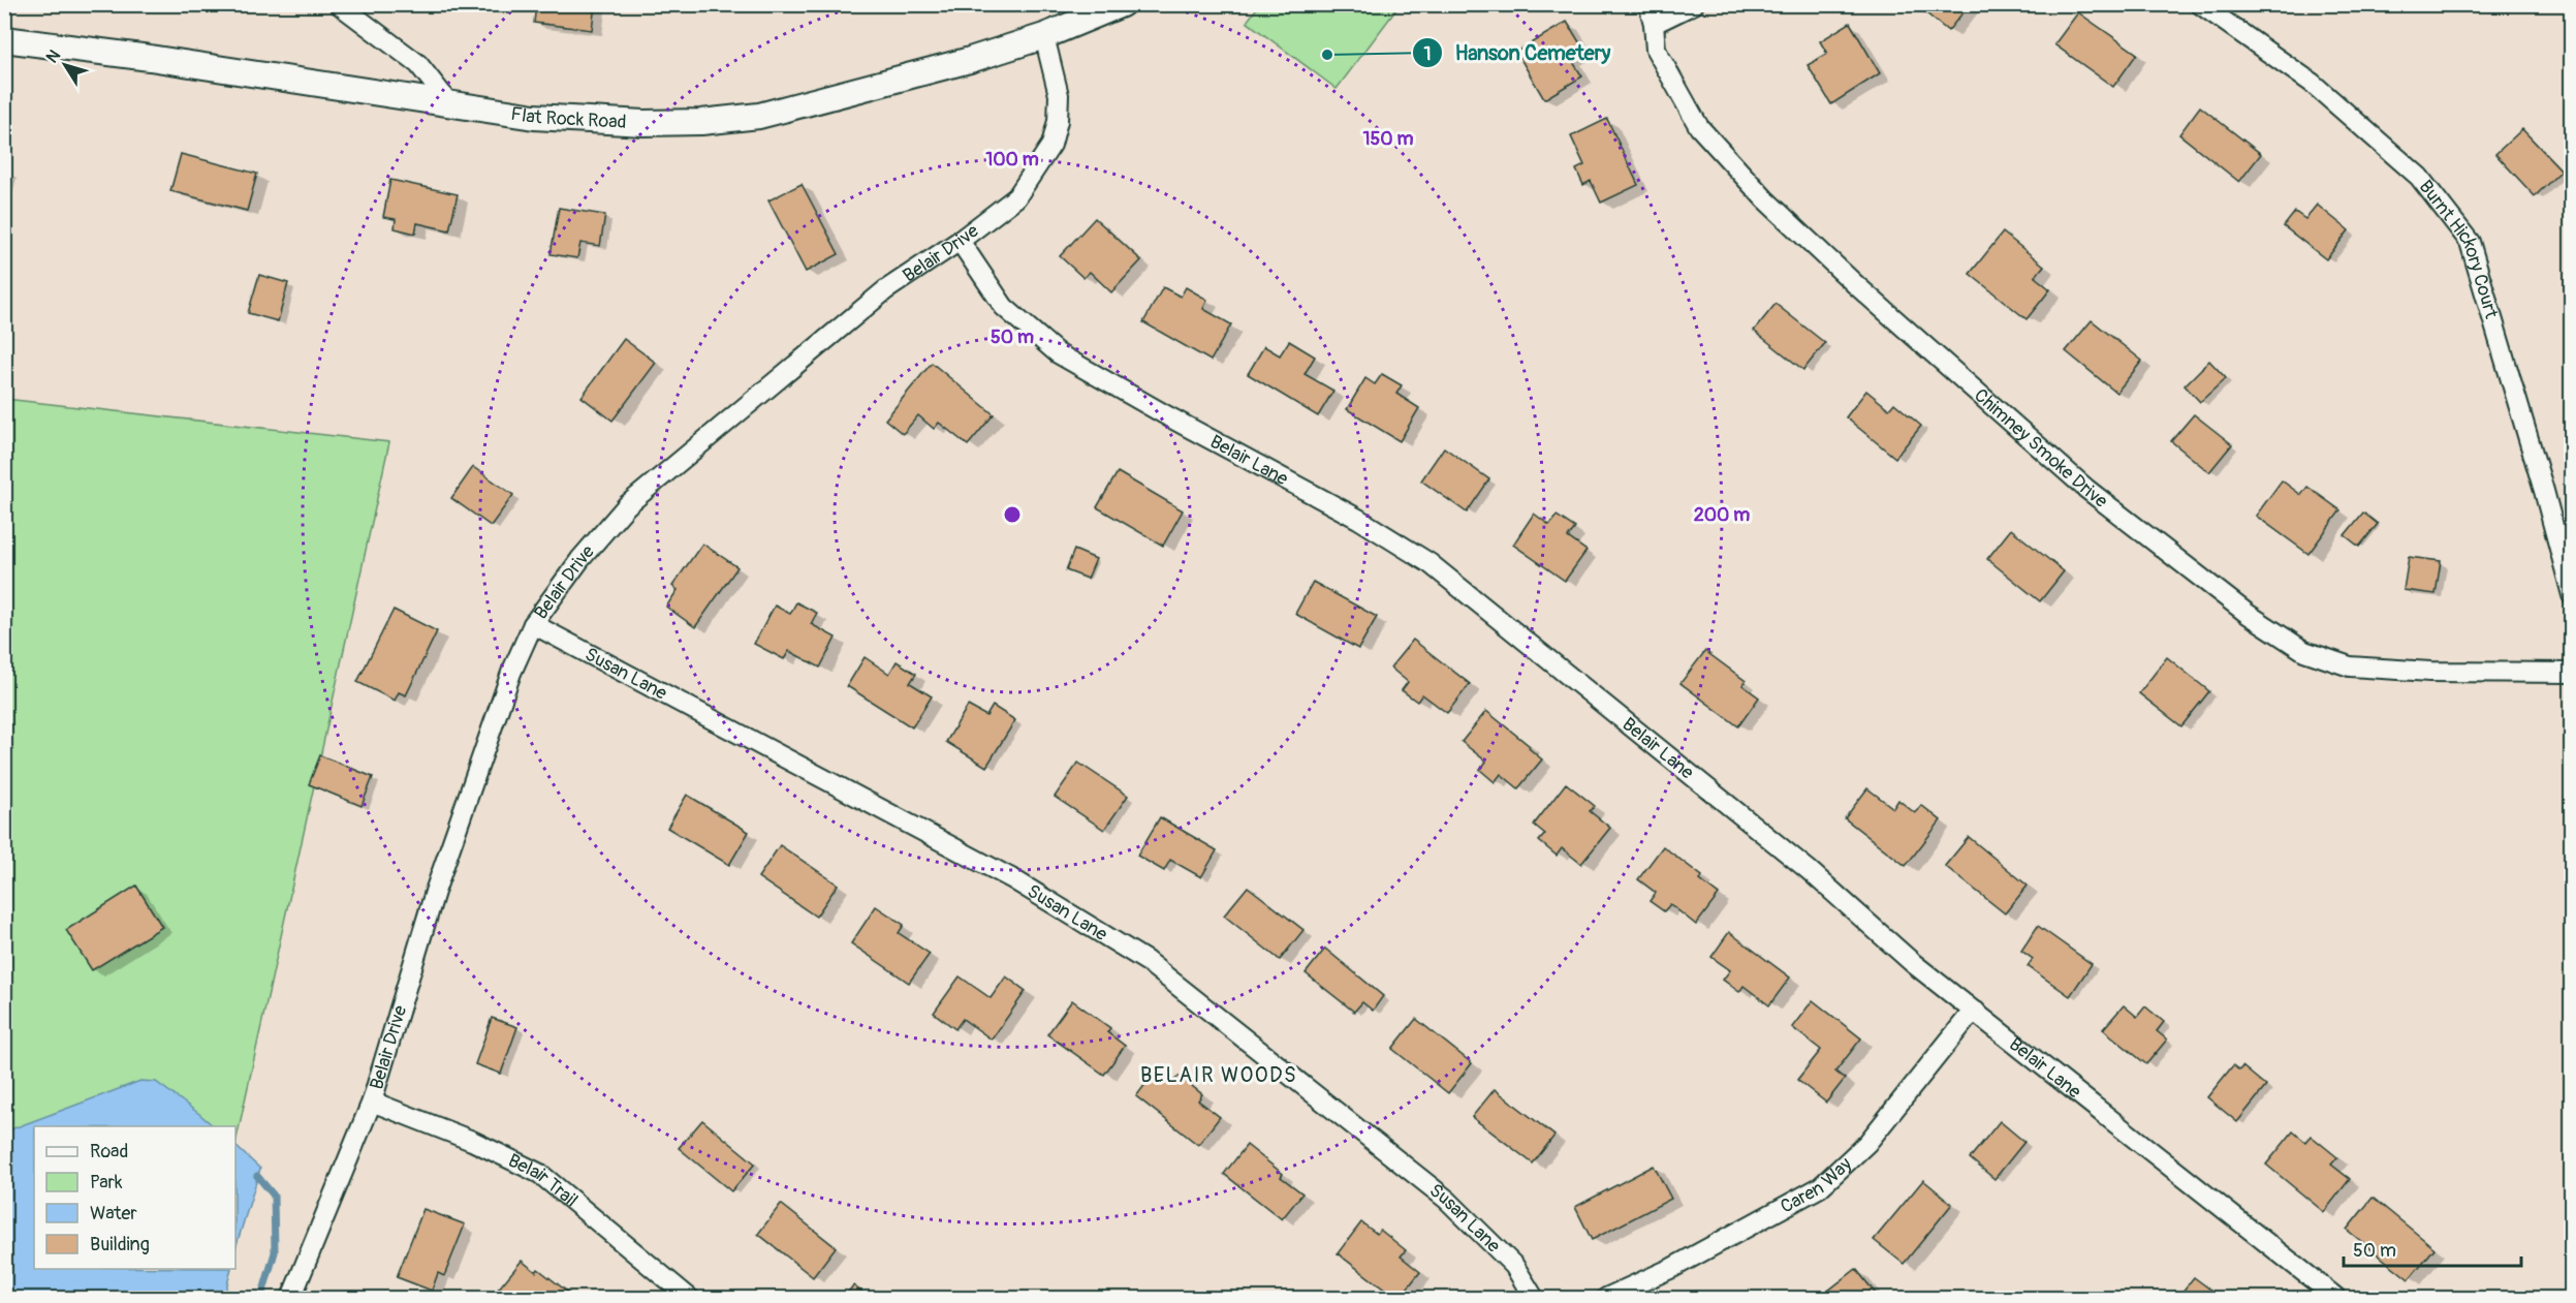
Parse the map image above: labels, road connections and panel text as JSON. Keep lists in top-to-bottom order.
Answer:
{
  "streets": {
    "street": [
      "Flat Rock Road",
      "Belair Drive",
      "Burnt Hickory Court",
      "Chimney Smoke Drive",
      "Belair Lane",
      "Susan Lane",
      "Belair Trail",
      "Caren Way"
    ]
  },
  "crossings": [
    ["Flat Rock Road", "Belair Drive"],
    ["Belair Drive", "Belair Lane"],
    ["Belair Drive", "Susan Lane"],
    ["Belair Drive", "Belair Trail"],
    ["Belair Lane", "Caren Way"]
  ],
  "districts": ["BELAIR WOODS"],
  "places": ["Hanson Cemetery"],
  "legend": [
    "Road",
    "Park",
    "Water",
    "Building"
  ],
  "scale_bar": "50 m",
  "north": "top left",
  "rings": [
    "150 m",
    "100 m",
    "50 m",
    "200 m"
  ]
}
